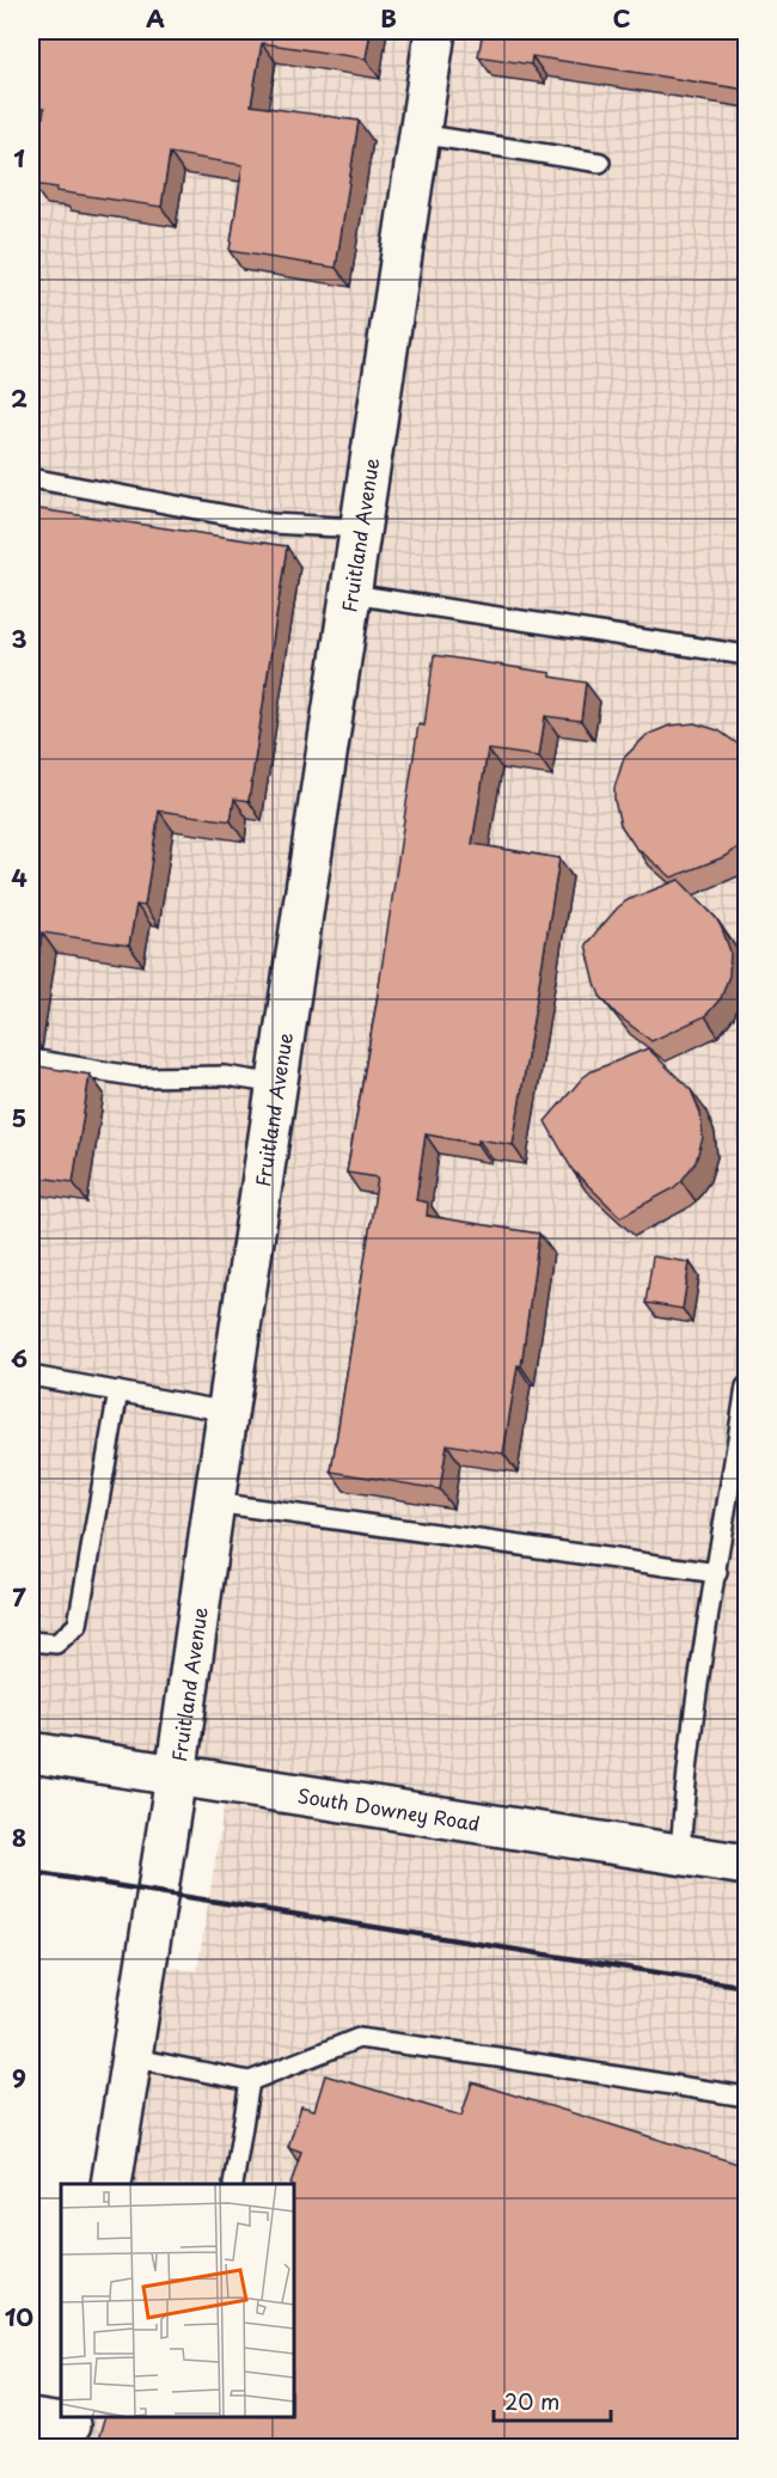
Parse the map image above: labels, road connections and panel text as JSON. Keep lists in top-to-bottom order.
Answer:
{
  "streets": {
    "street": ["Fruitland Avenue", "South Downey Road"]
  },
  "crossings": [
    ["Fruitland Avenue", "South Downey Road"]
  ],
  "scale_bar": "20 m",
  "grid": {
    "columns": ["A", "B", "C"],
    "rows": [
      "1",
      "2",
      "3",
      "4",
      "5",
      "6",
      "7",
      "8",
      "9",
      "10"
    ]
  }
}
